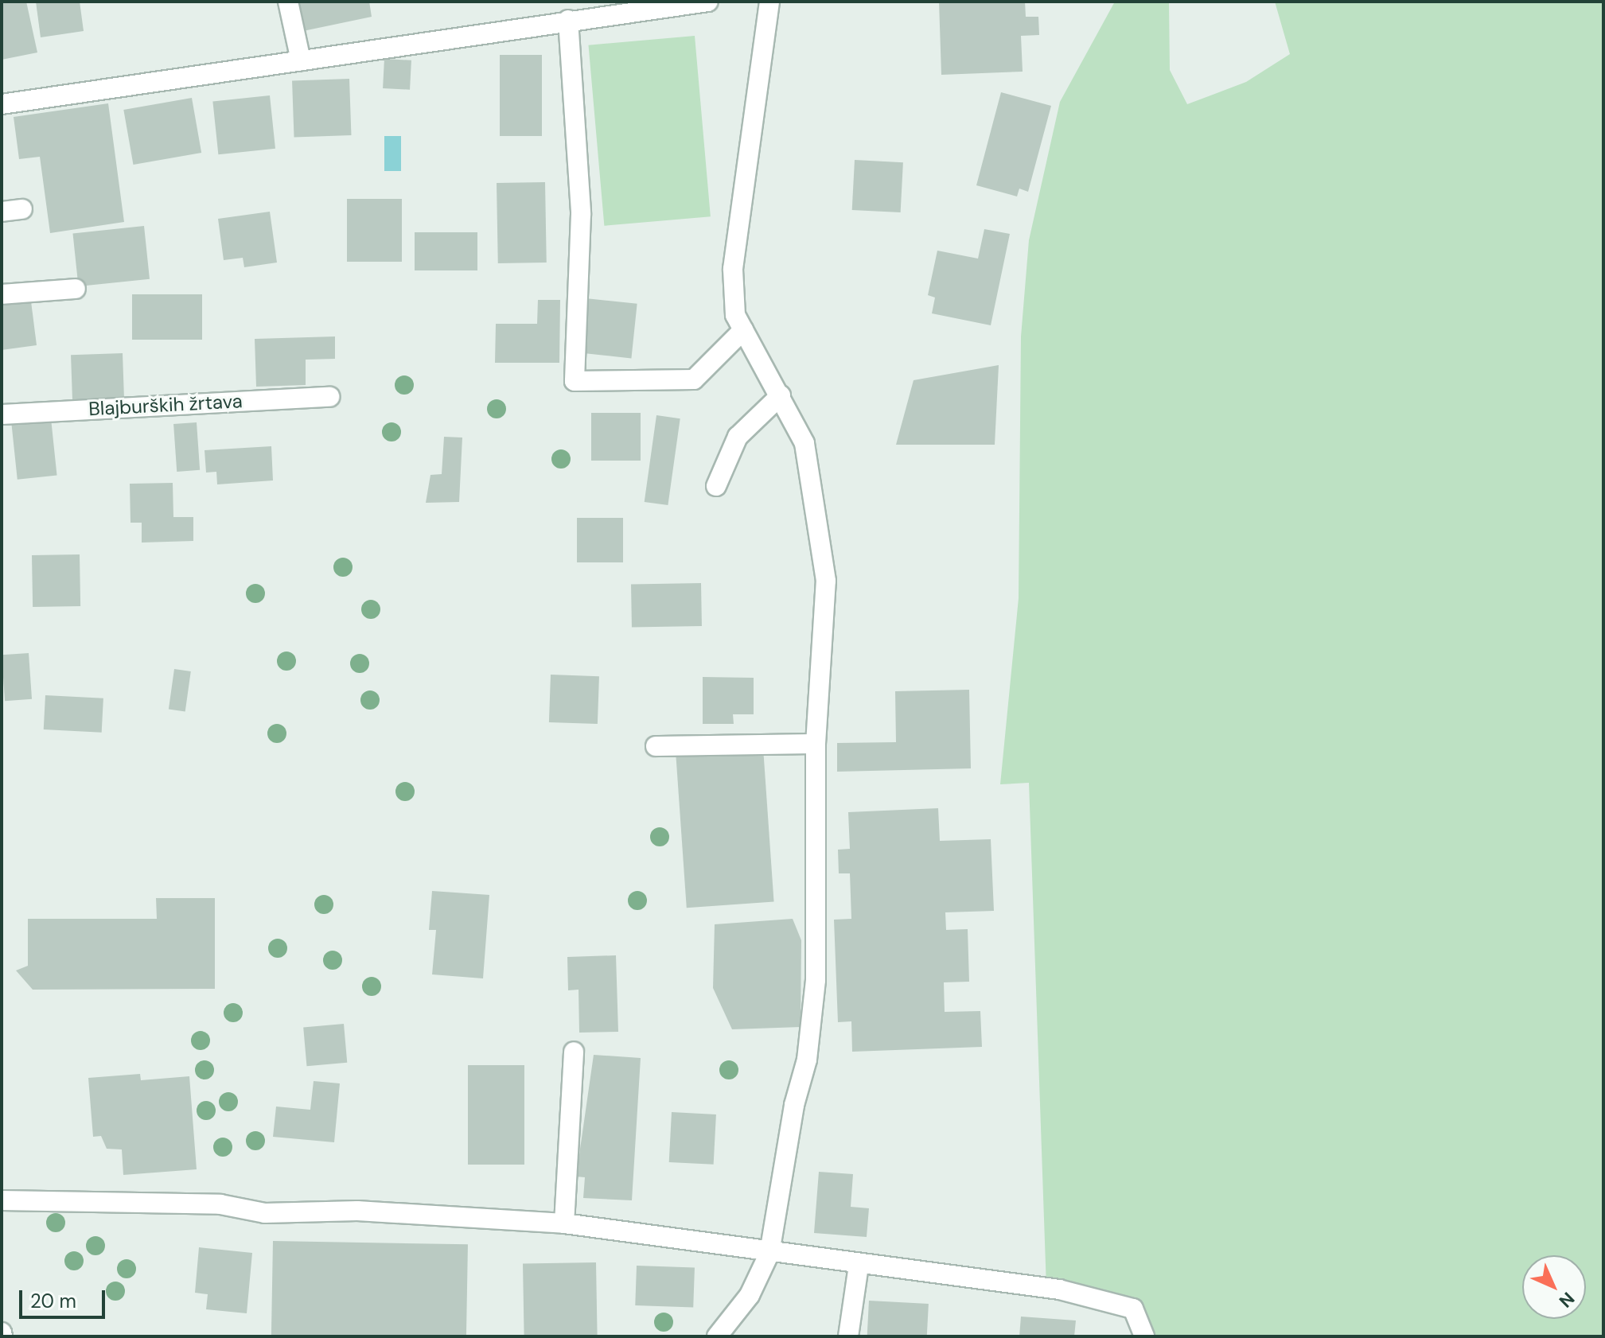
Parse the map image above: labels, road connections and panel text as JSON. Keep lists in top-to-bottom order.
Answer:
{
  "streets": {
    "street": ["Blajburških žrtava"]
  },
  "scale_bar": "20 m",
  "north": "bottom right"
}
